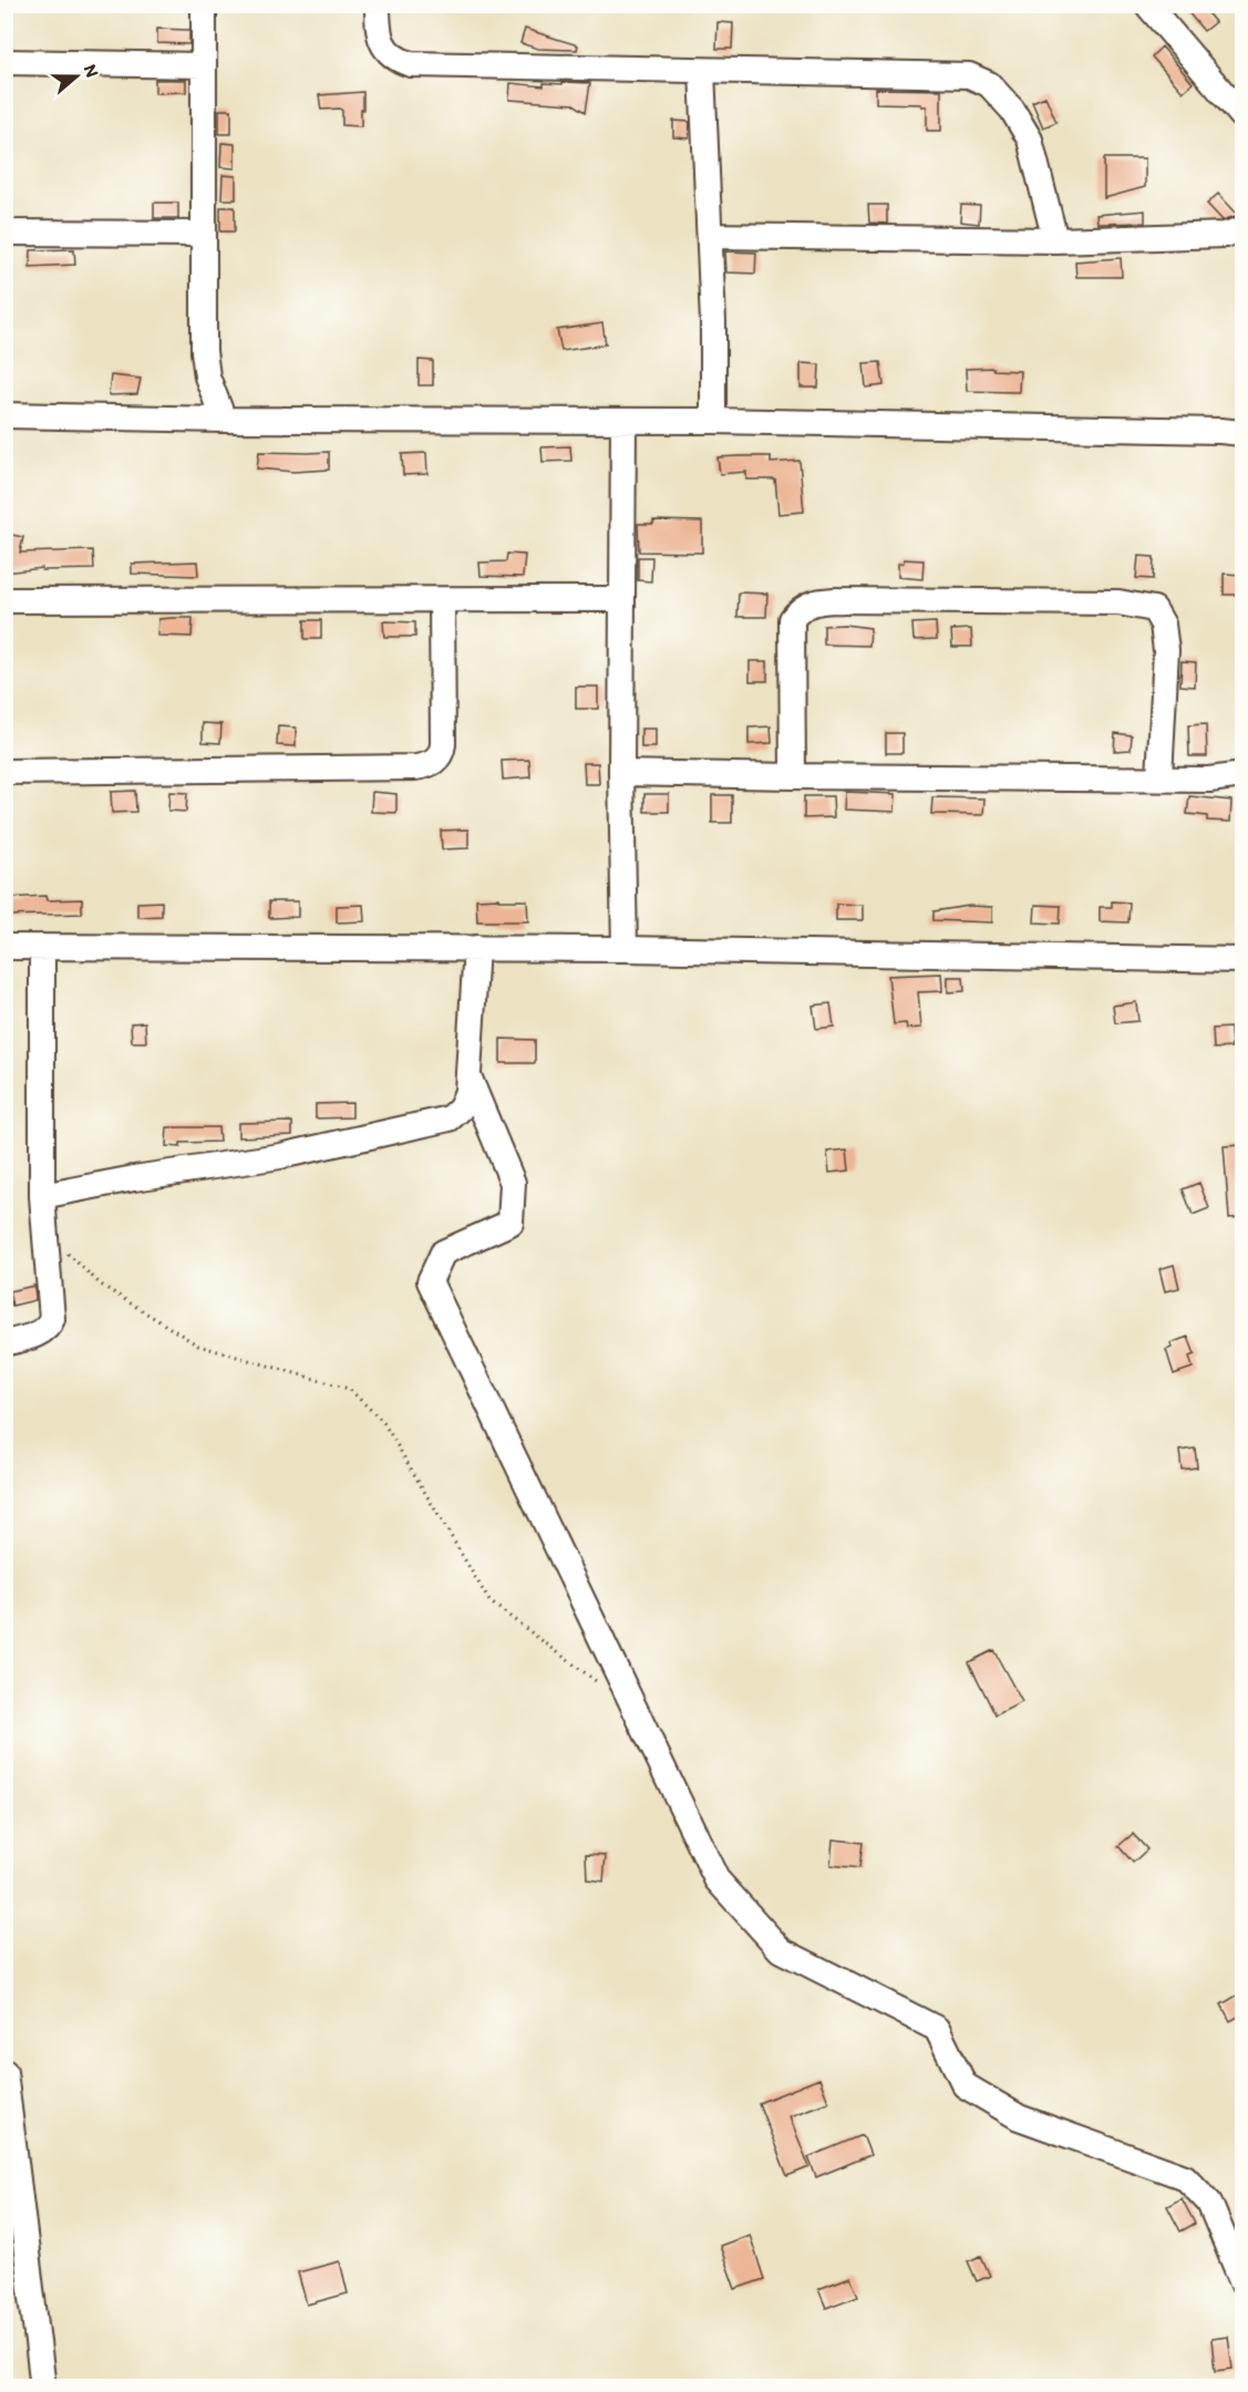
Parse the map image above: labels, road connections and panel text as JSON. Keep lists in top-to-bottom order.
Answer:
{
  "north": "right"
}
